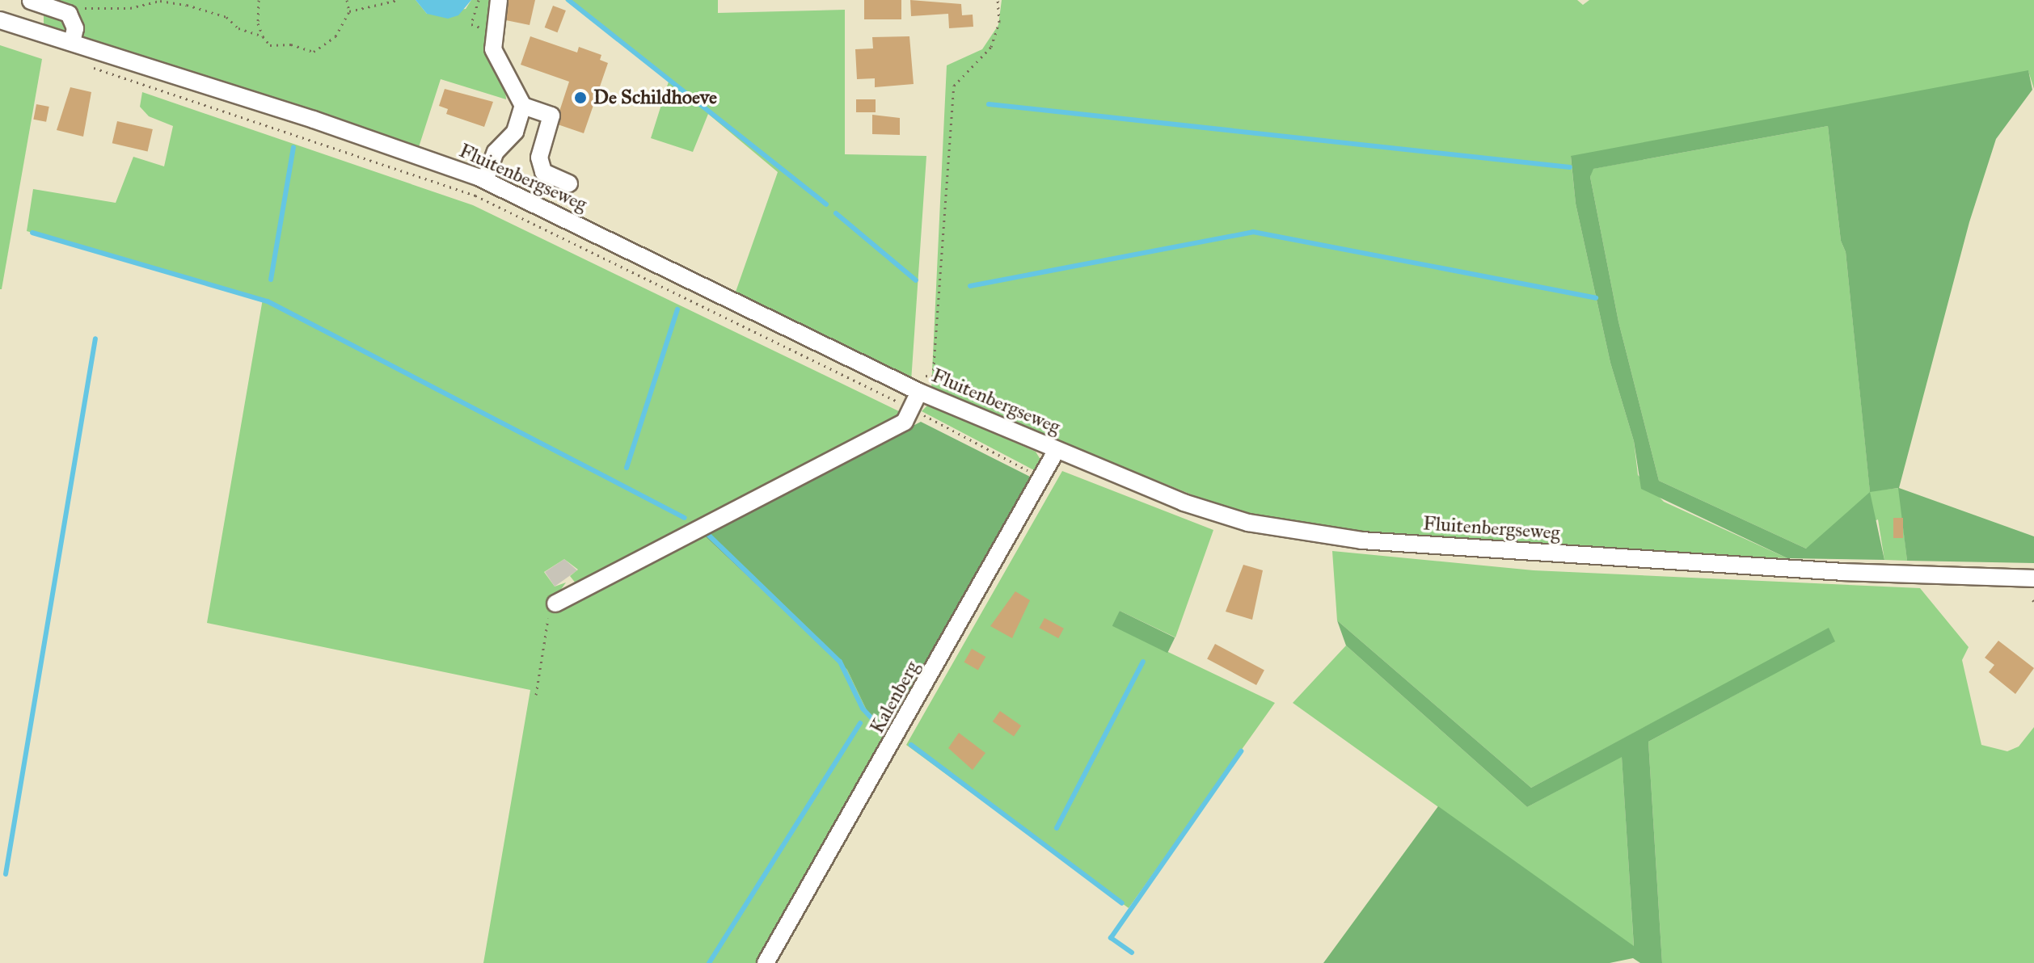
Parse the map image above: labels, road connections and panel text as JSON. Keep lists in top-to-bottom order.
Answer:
{
  "streets": {
    "street": ["Fluitenbergseweg", "Kalenberg"]
  },
  "crossings": [
    ["Fluitenbergseweg", "Kalenberg"]
  ],
  "places": ["De Schildhoeve"]
}
